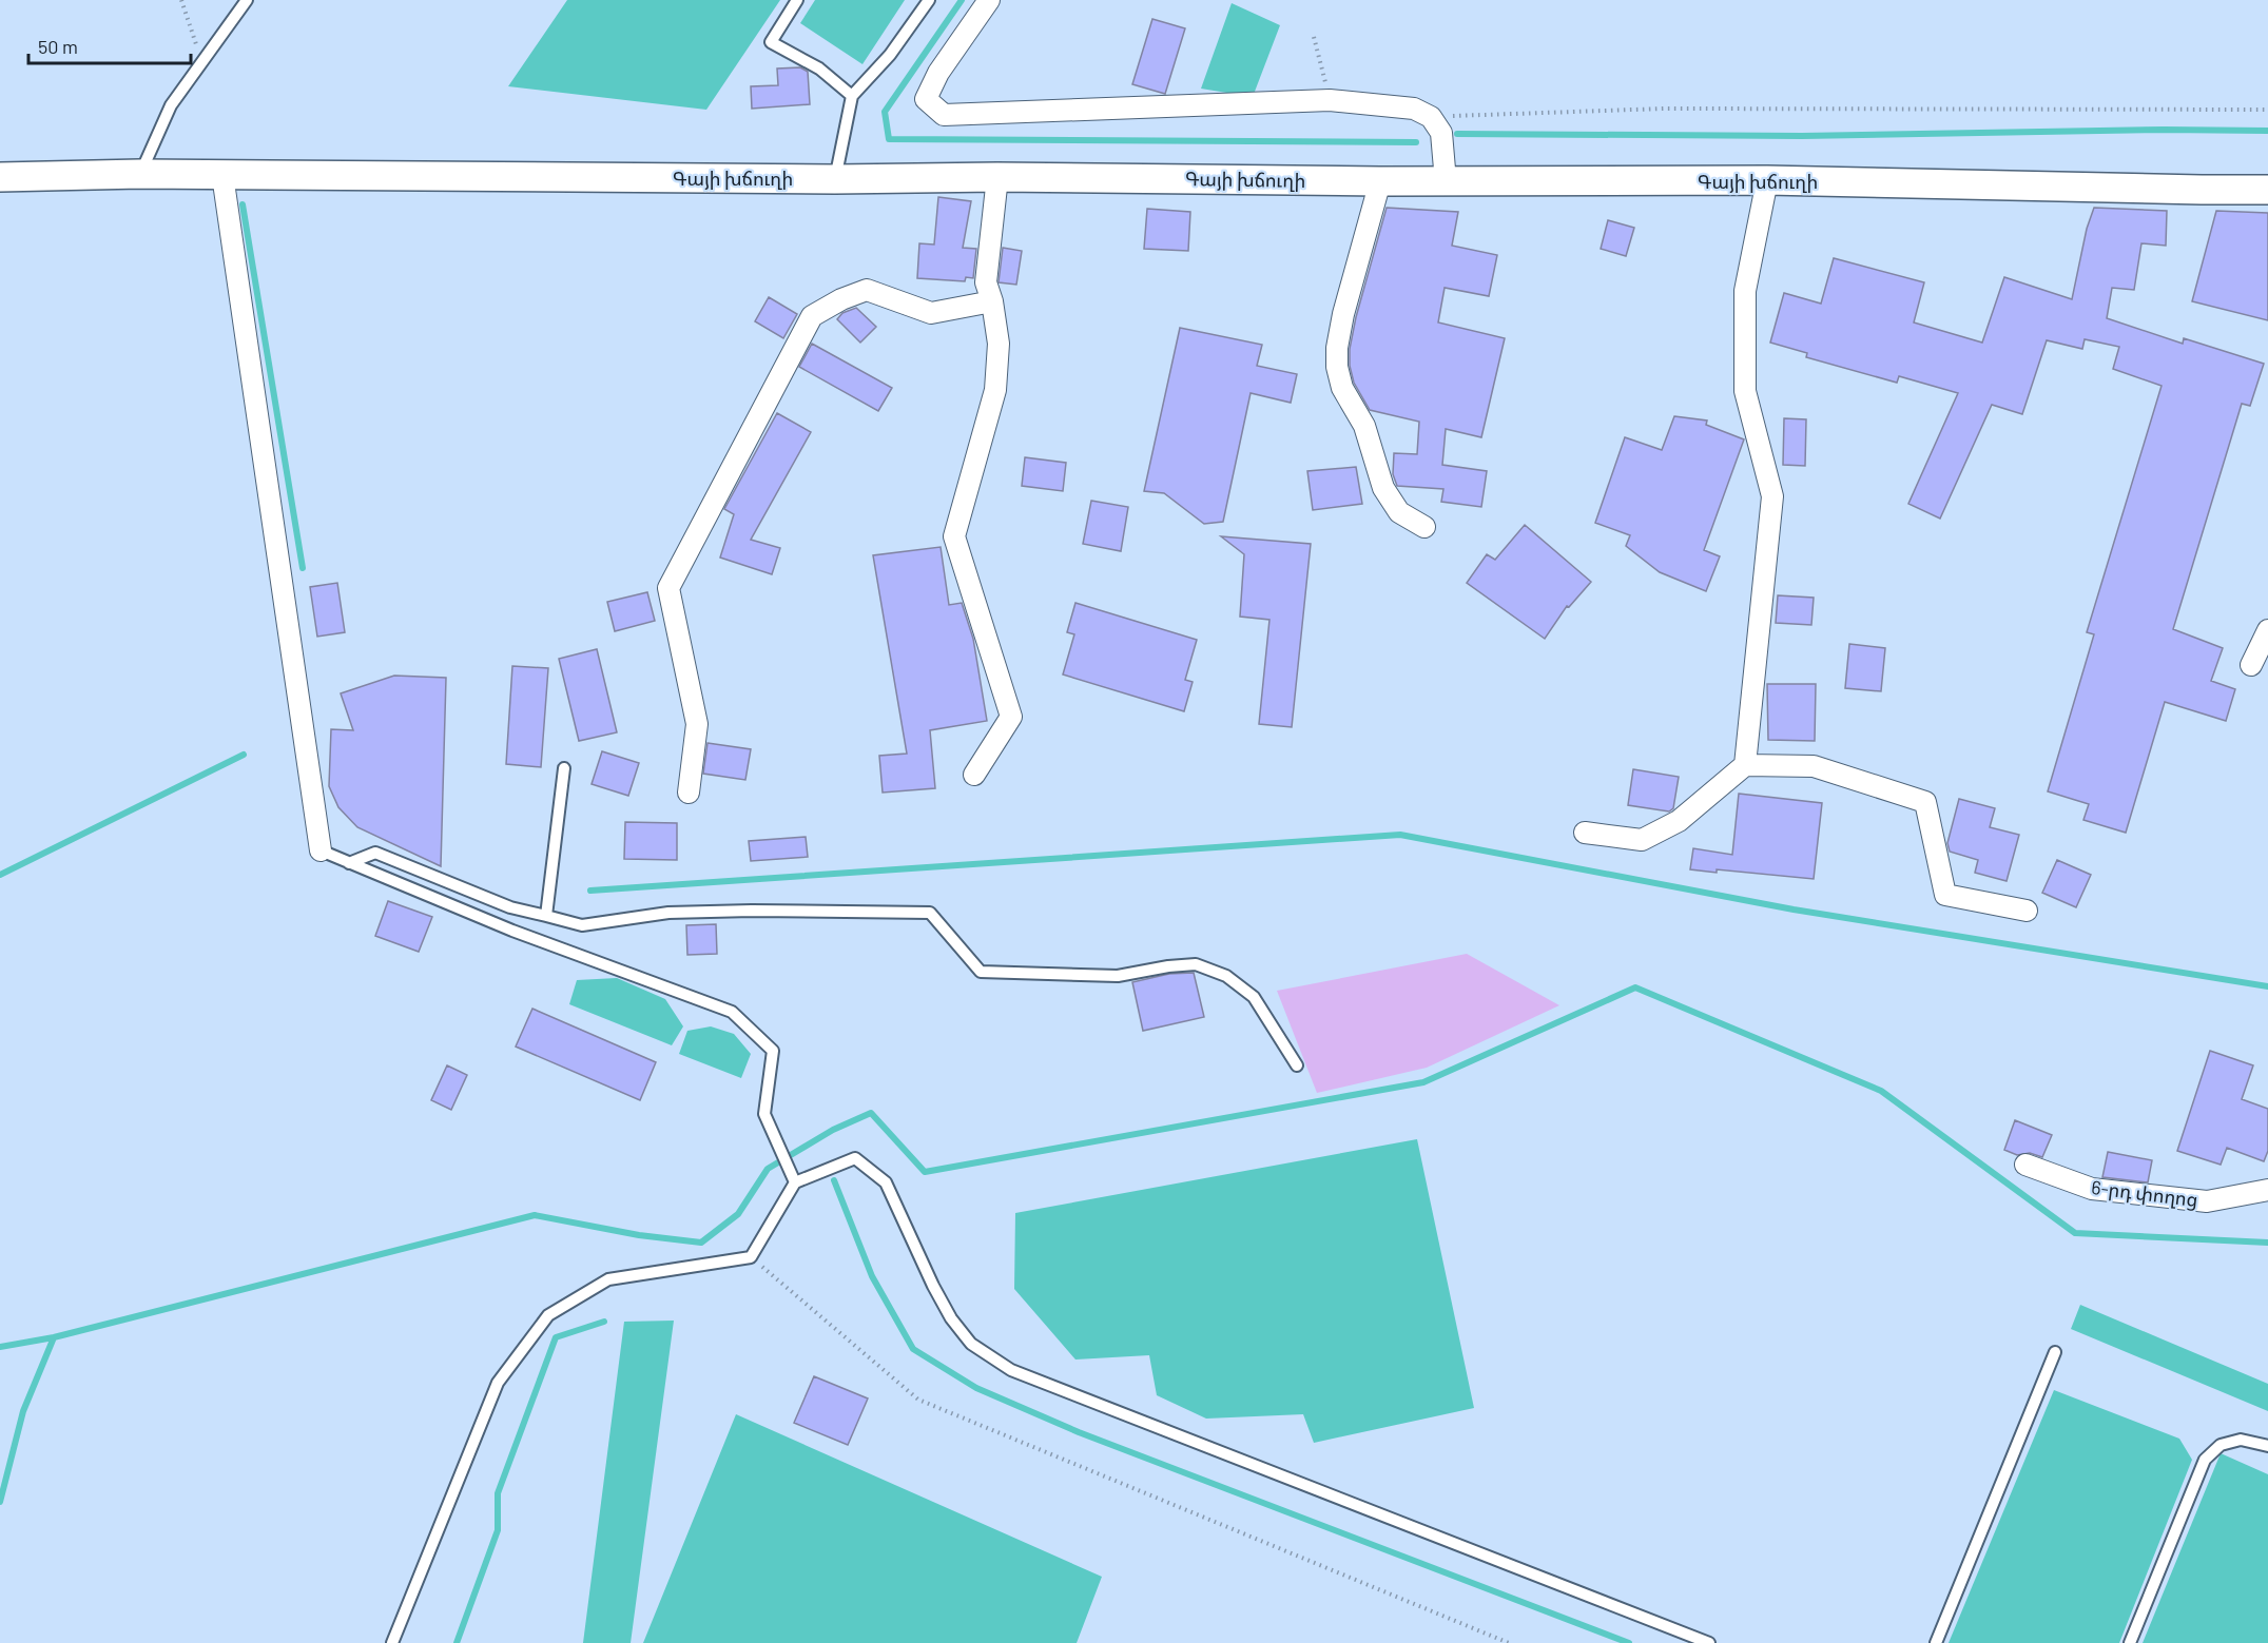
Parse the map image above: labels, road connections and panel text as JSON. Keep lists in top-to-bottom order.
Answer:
{
  "streets": {
    "main road": ["Գայի խճուղի"],
    "street": ["6-րդ փողոց"]
  },
  "scale_bar": "50 m"
}
